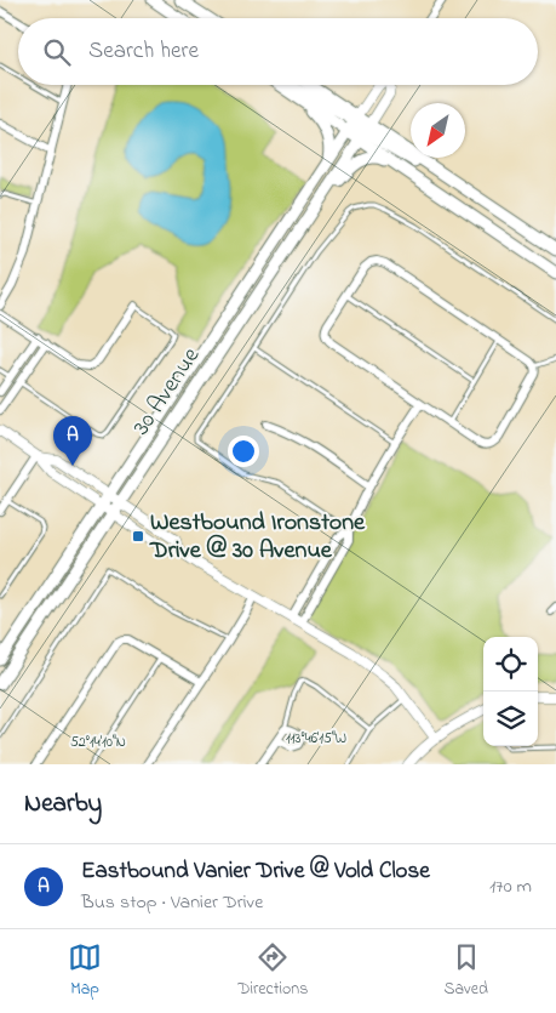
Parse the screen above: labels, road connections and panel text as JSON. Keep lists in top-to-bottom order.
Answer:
{
  "streets": {
    "main road": ["30 Avenue"]
  },
  "places": {
    "transit": ["Westbound Ironstone Drive @ 30 Avenue"]
  },
  "north": "bottom left",
  "page": {
    "search": "Search here",
    "pins": "A",
    "heading": "Nearby",
    "list": [
      {
        "mark": "A",
        "name": "Eastbound Vanier Drive @ Vold Close",
        "note": "Bus stop · Vanier Drive",
        "value": "170 m"
      }
    ],
    "nav": ["Map", "Directions", "Saved"]
  },
  "coordinates": ["113°46'15\"W", "52°14'10\"N"]
}
